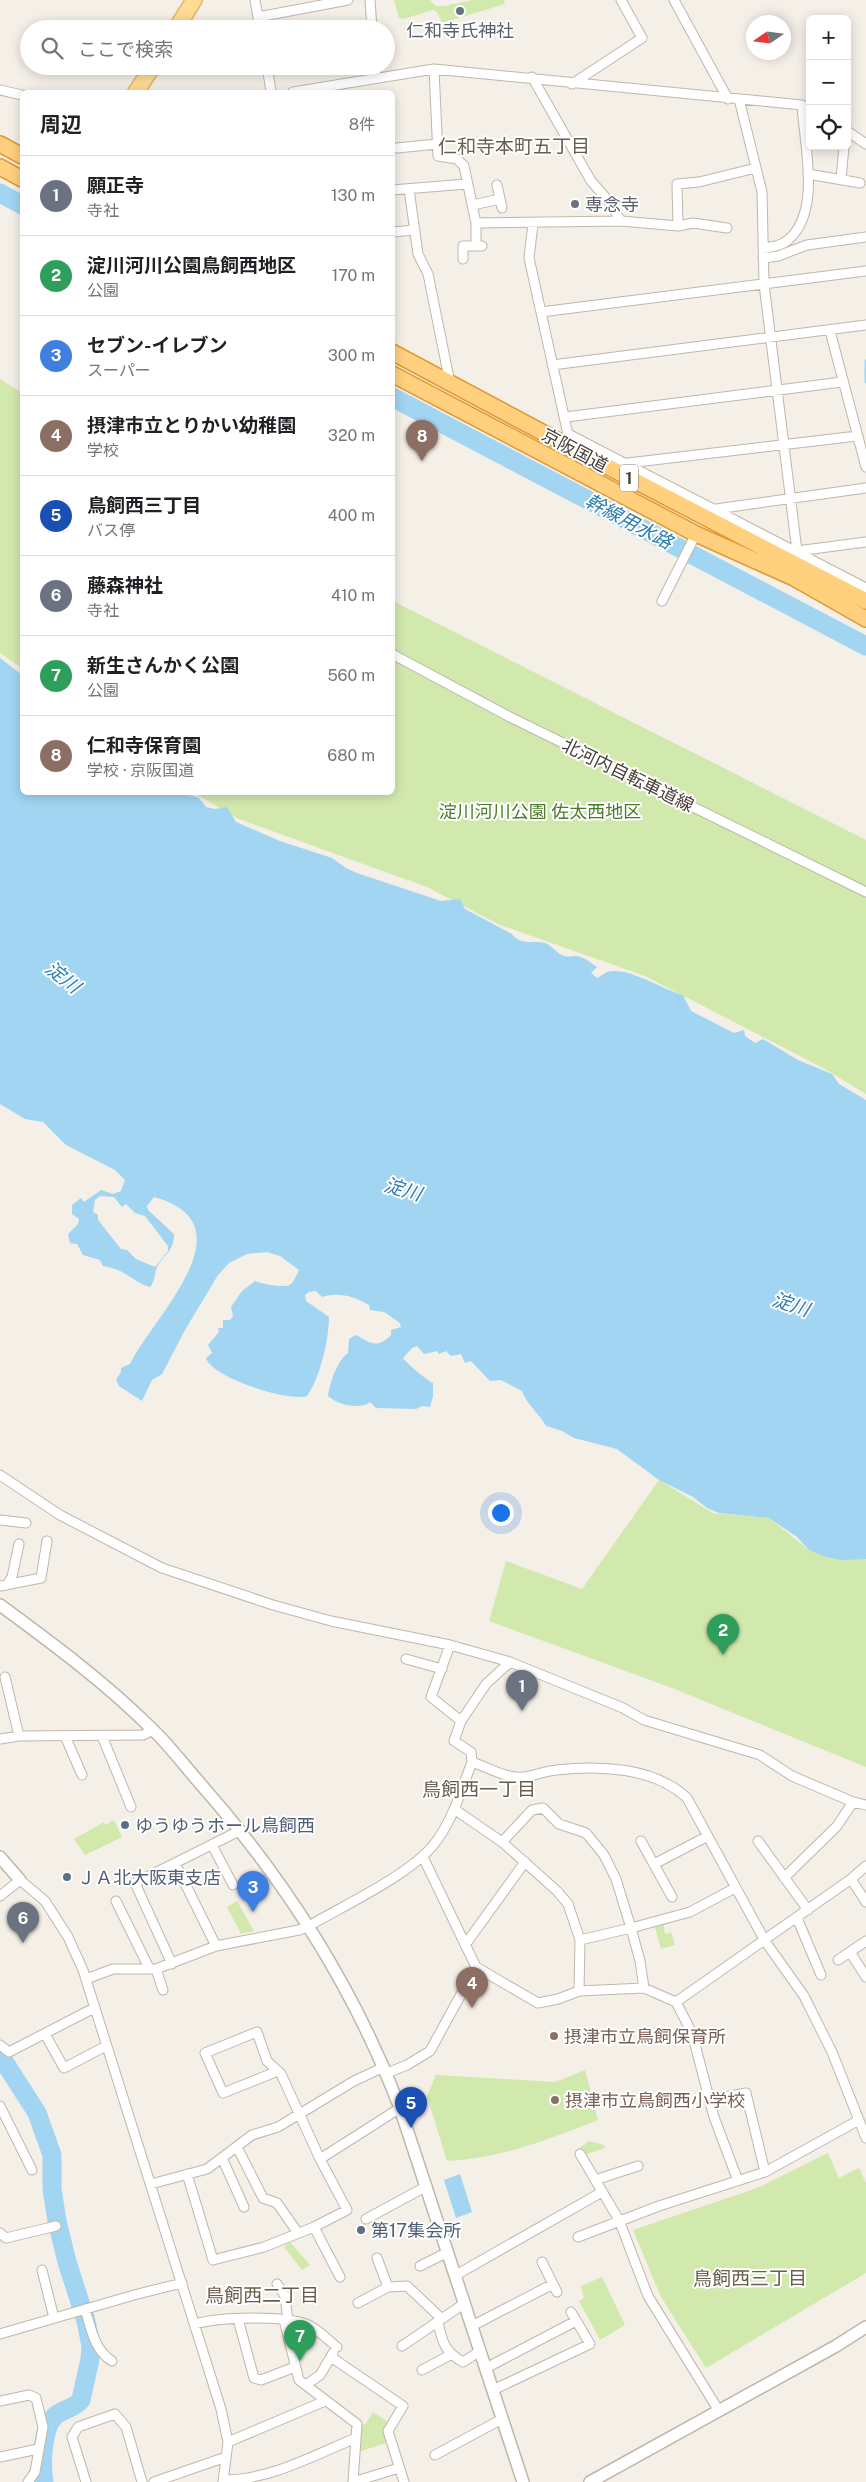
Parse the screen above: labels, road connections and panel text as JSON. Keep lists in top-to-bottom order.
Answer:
{
  "streets": {
    "highway": ["京阪国道", "1"],
    "street": ["北河内自転車道線"]
  },
  "districts": [
    "仁和寺本町五丁目",
    "鳥飼西一丁目",
    "鳥飼西三丁目",
    "鳥飼西二丁目"
  ],
  "water": ["幹線用水路", "淀川"],
  "parks": ["淀川河川公園 佐太西地区"],
  "places": [
    "仁和寺氏神社",
    "専念寺",
    "ゆうゆうホール鳥飼西",
    "ＪＡ北大阪東支店",
    "摂津市立鳥飼保育所",
    "摂津市立鳥飼西小学校",
    "第17集会所"
  ],
  "north": "left",
  "page": {
    "map_buttons": ["+", "−"],
    "search": "ここで検索",
    "heading": ["周辺", "8件"],
    "list": [
      {
        "mark": "1",
        "name": "願正寺",
        "note": "寺社",
        "value": "130 m"
      },
      {
        "mark": "2",
        "name": "淀川河川公園鳥飼西地区",
        "note": "公園",
        "value": "170 m"
      },
      {
        "mark": "3",
        "name": "セブン-イレブン",
        "note": "スーパー",
        "value": "300 m"
      },
      {
        "mark": "4",
        "name": "摂津市立とりかい幼稚園",
        "note": "学校",
        "value": "320 m"
      },
      {
        "mark": "5",
        "name": "鳥飼西三丁目",
        "note": "バス停",
        "value": "400 m"
      },
      {
        "mark": "6",
        "name": "藤森神社",
        "note": "寺社",
        "value": "410 m"
      },
      {
        "mark": "7",
        "name": "新生さんかく公園",
        "note": "公園",
        "value": "560 m"
      },
      {
        "mark": "8",
        "name": "仁和寺保育園",
        "note": "学校 · 京阪国道",
        "value": "680 m"
      }
    ],
    "pins": [
      "8",
      "2",
      "1",
      "3",
      "6",
      "4",
      "5",
      "7"
    ]
  }
}
